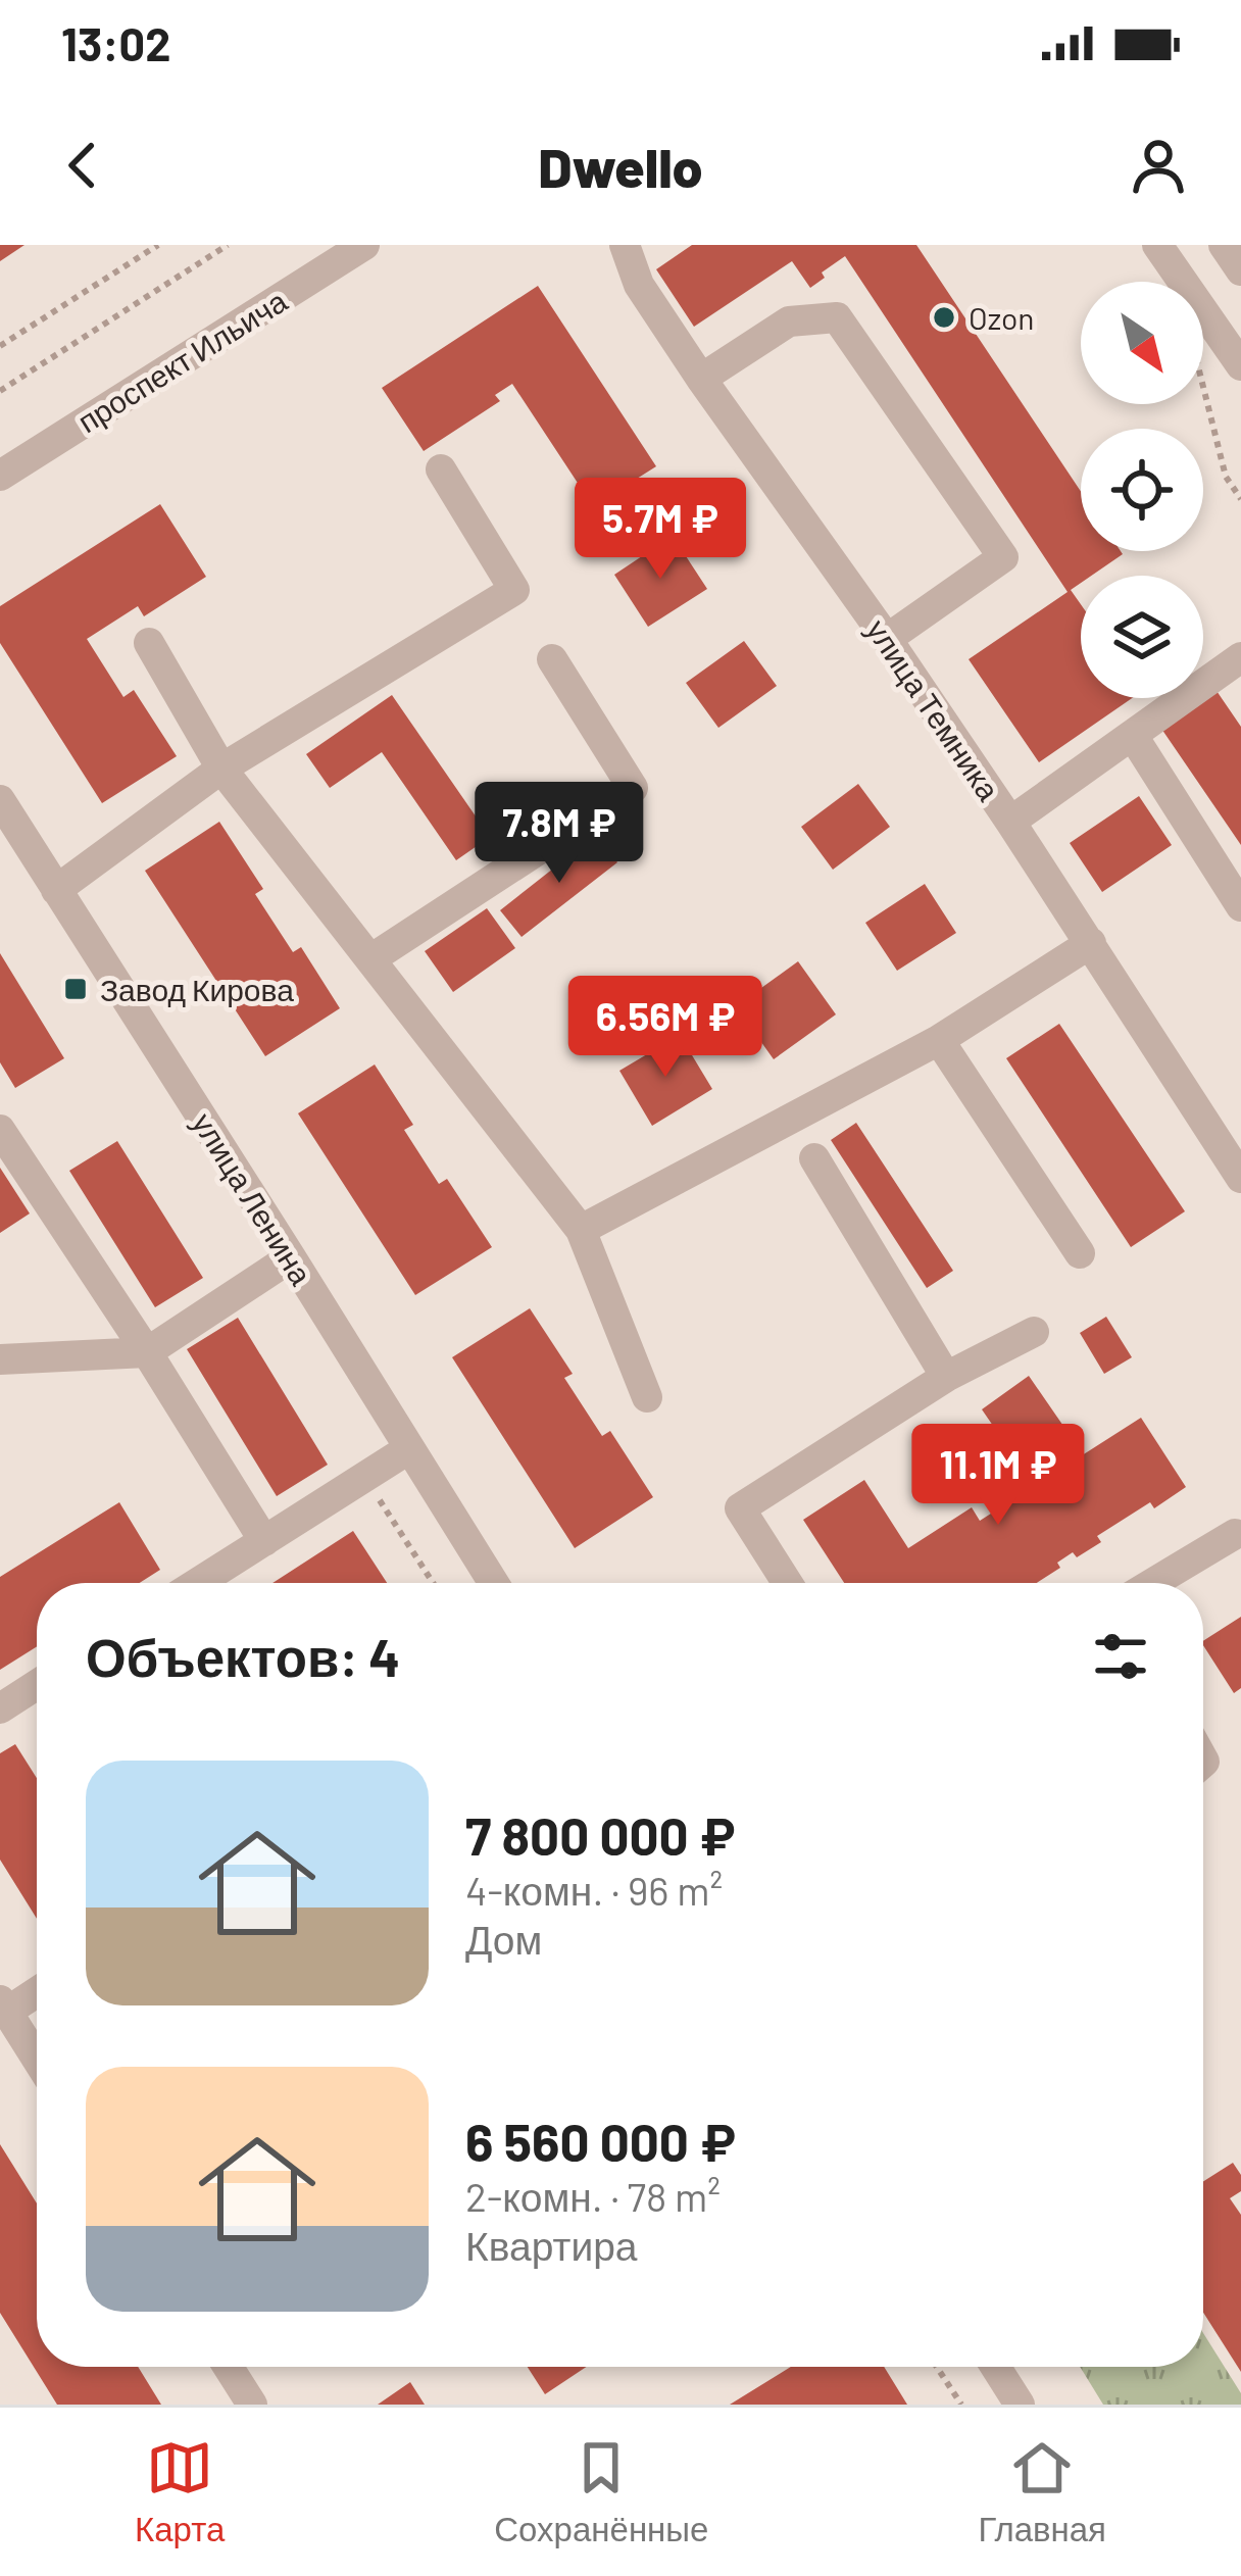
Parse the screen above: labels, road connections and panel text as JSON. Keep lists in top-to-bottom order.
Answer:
{
  "streets": {
    "street": ["проспект Ильича", "улица Темника", "улица Ленина"]
  },
  "places": {
    "other": ["Ozon"],
    "transit": ["Завод Кирова"]
  },
  "north": "bottom right",
  "page": {
    "status": "13:02",
    "header": "Dwello",
    "price": [
      "5.7M ₽",
      "7.8M ₽",
      "6.56M ₽",
      "11.1M ₽"
    ],
    "heading": "Объектов: 4",
    "list": [
      {
        "name": "7 800 000 ₽",
        "note": "4-комн. · 96 m² · Дом"
      },
      {
        "name": "6 560 000 ₽",
        "note": "2-комн. · 78 m² · Квартира"
      }
    ],
    "tabs": ["Карта", "Сохранённые", "Главная"]
  }
}
